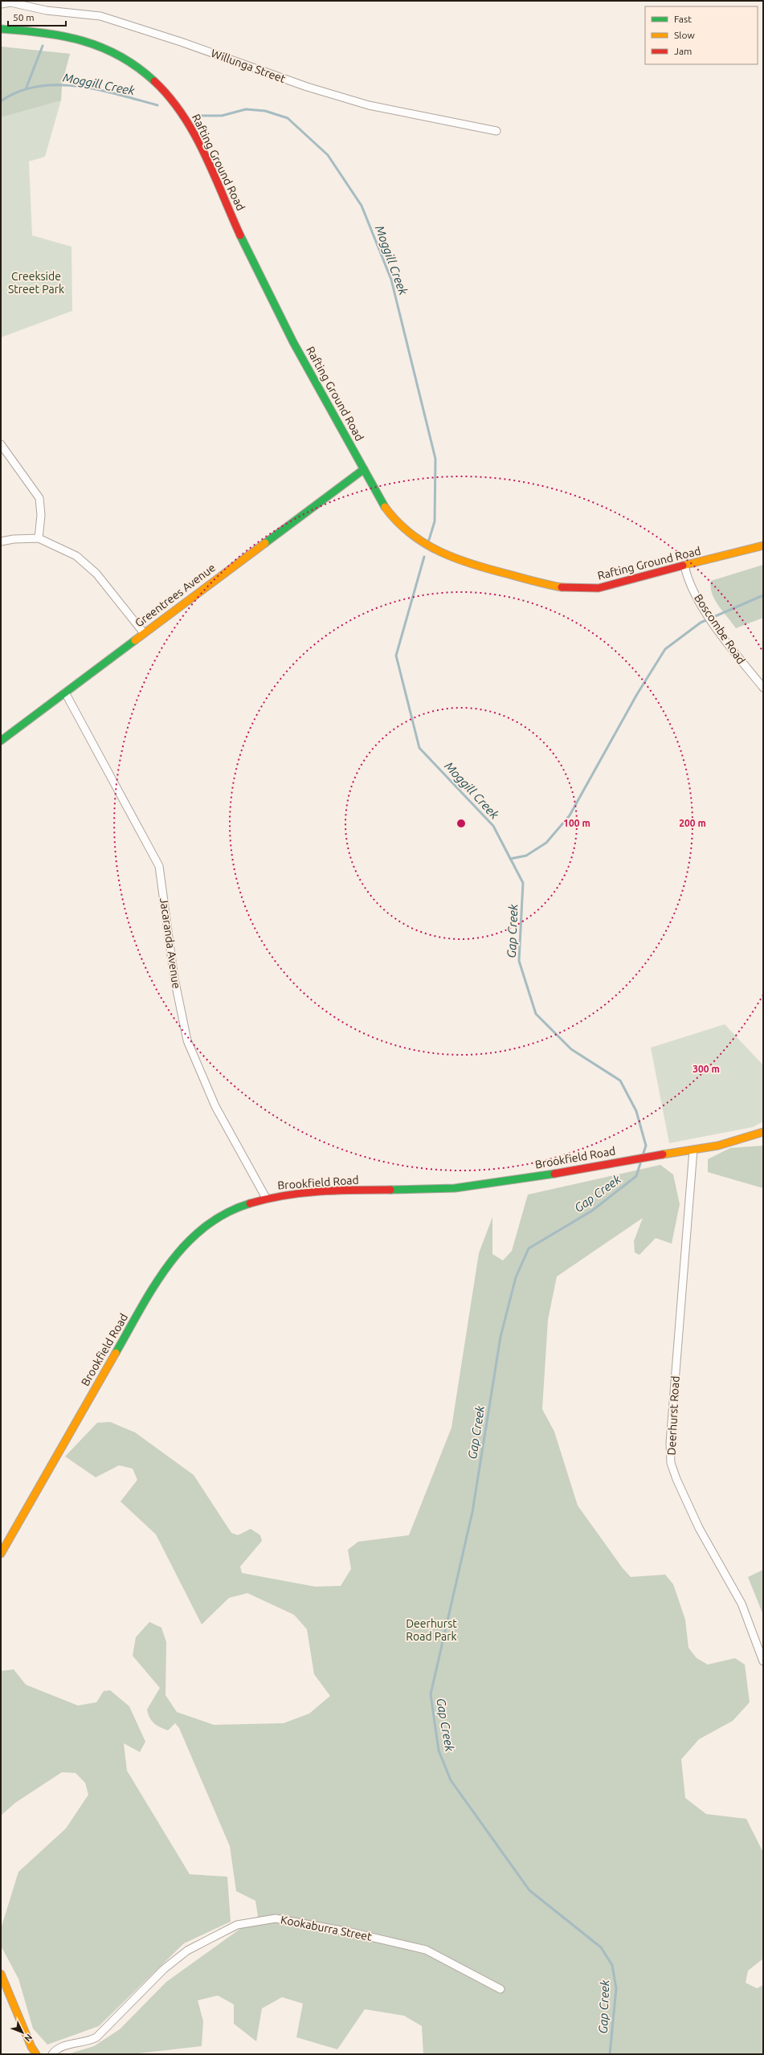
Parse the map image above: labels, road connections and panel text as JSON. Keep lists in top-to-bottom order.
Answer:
{
  "streets": {
    "main road": ["Rafting Ground Road", "Greentrees Avenue", "Brookfield Road"],
    "street": [
      "Willunga Street",
      "Boscombe Road",
      "Jacaranda Avenue",
      "Deerhurst Road",
      "Kookaburra Street"
    ]
  },
  "crossings": [
    ["Rafting Ground Road", "Greentrees Avenue"],
    ["Rafting Ground Road", "Boscombe Road"],
    ["Greentrees Avenue", "Jacaranda Avenue"],
    ["Jacaranda Avenue", "Brookfield Road"],
    ["Brookfield Road", "Deerhurst Road"]
  ],
  "water": ["Moggill Creek", "Gap Creek"],
  "parks": ["Creekside Street Park", "Deerhurst Road Park"],
  "legend": ["Fast", "Slow", "Jam"],
  "scale_bar": "50 m",
  "north": "bottom right",
  "rings": ["100 m", "200 m", "300 m"]
}
